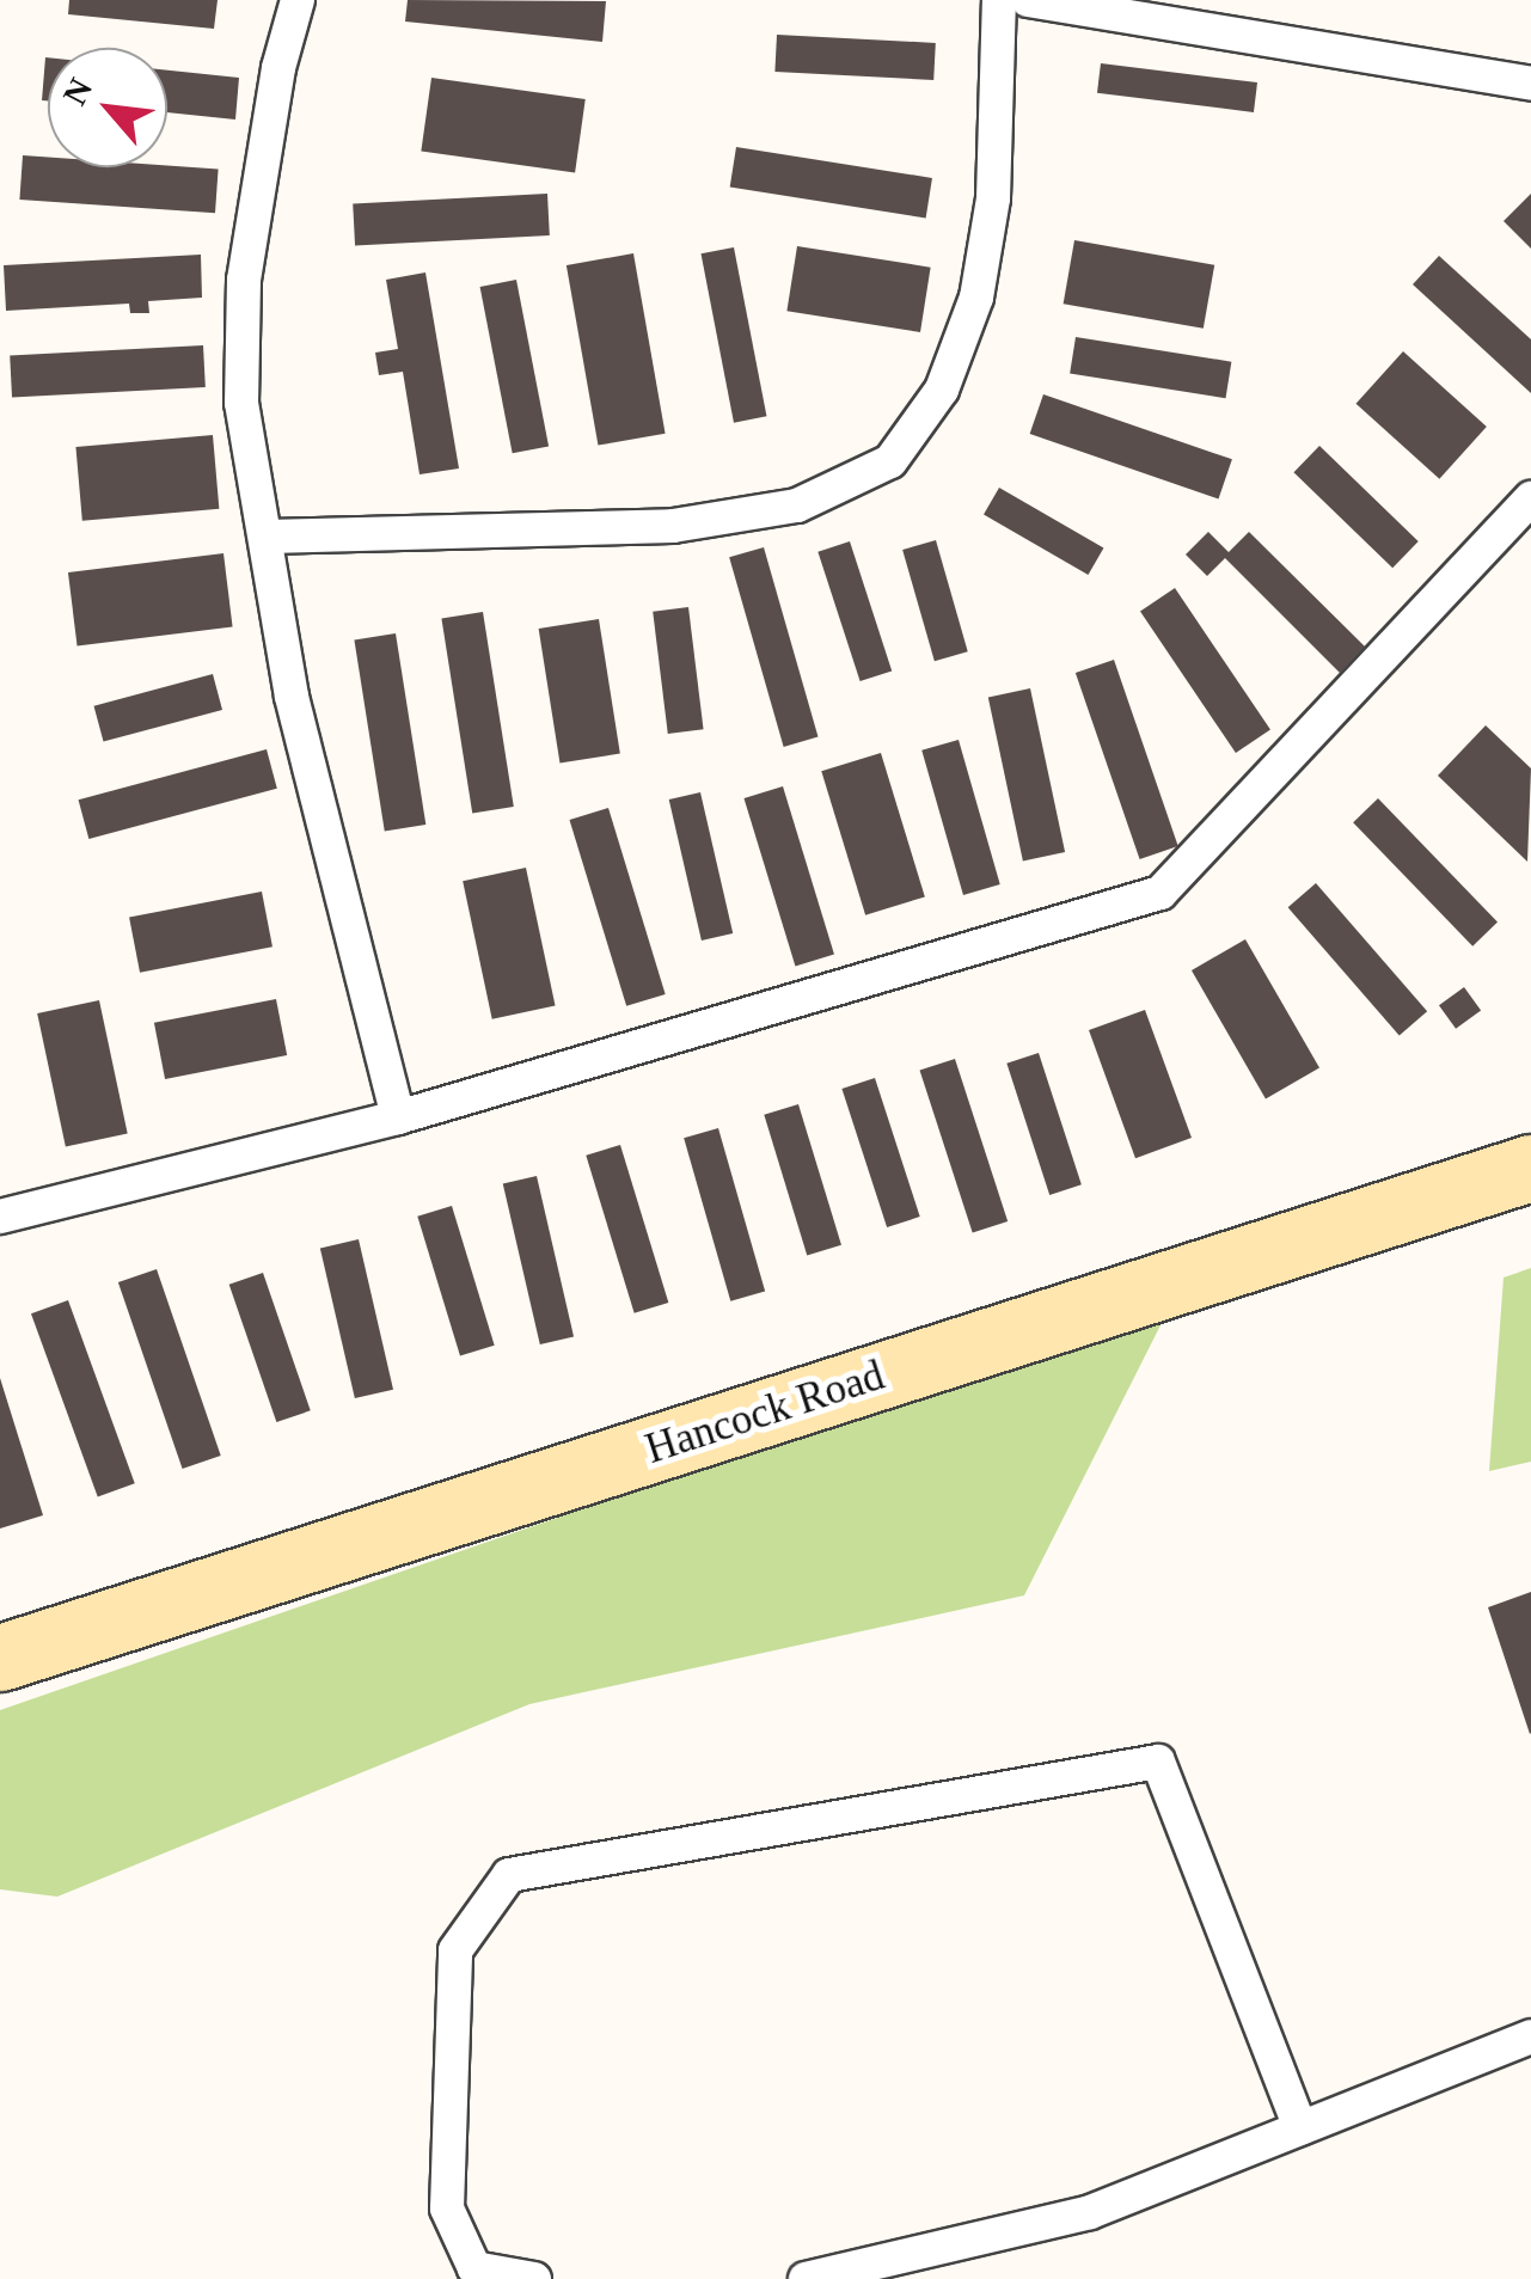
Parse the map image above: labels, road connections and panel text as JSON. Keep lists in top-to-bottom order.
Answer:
{
  "streets": {
    "street": ["Hancock Road"]
  },
  "north": "top left"
}
